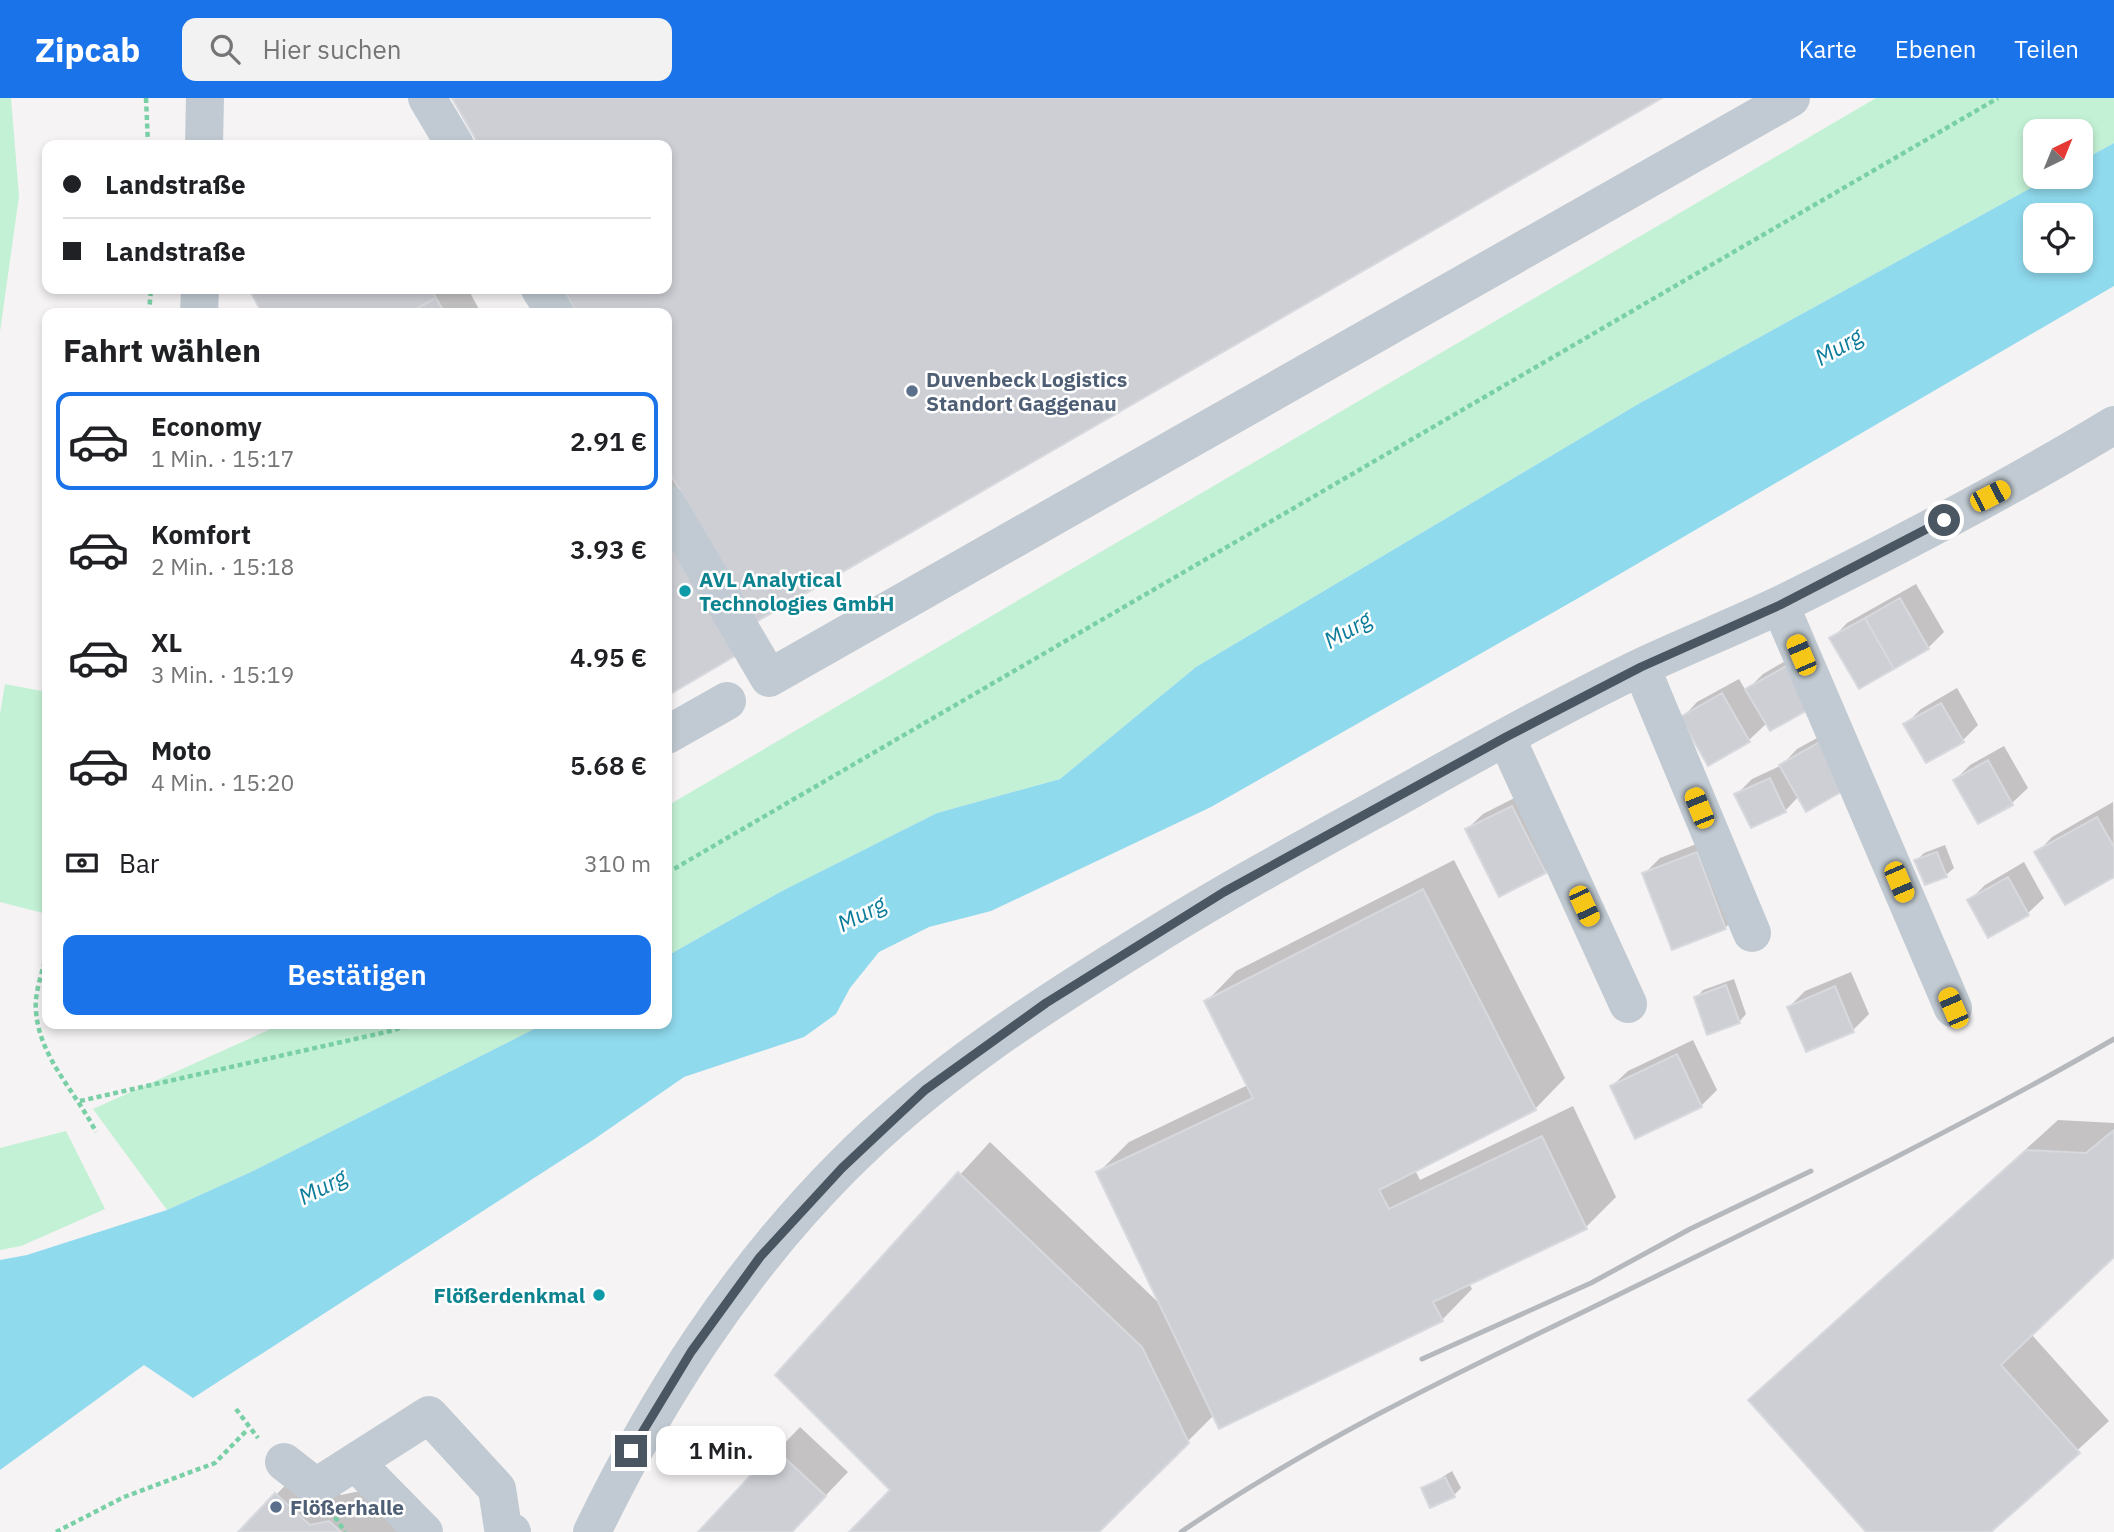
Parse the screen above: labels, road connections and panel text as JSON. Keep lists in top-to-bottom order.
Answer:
{
  "water": ["Murg"],
  "places": [
    "Duvenbeck Logistics Standort Gaggenau",
    "AVL Analytical Technologies GmbH",
    "Flößerdenkmal",
    "Flößerhalle"
  ],
  "north": "top right",
  "page": {
    "header": "Zipcab",
    "search": "Hier suchen",
    "nav": ["Karte", "Ebenen", "Teilen"],
    "banner": ["Landstraße", "Landstraße"],
    "heading": "Fahrt wählen",
    "list": [
      {
        "name": "Economy",
        "note": "1 Min. · 15:17",
        "value": "2.91 €"
      },
      {
        "name": "Komfort",
        "note": "2 Min. · 15:18",
        "value": "3.93 €"
      },
      {
        "name": "XL",
        "note": "3 Min. · 15:19",
        "value": "4.95 €"
      },
      {
        "name": "Moto",
        "note": "4 Min. · 15:20",
        "value": "5.68 €"
      }
    ],
    "pay": ["Bar", "310 m"],
    "buttons": "Bestätigen",
    "bubble": "1 Min."
  }
}
